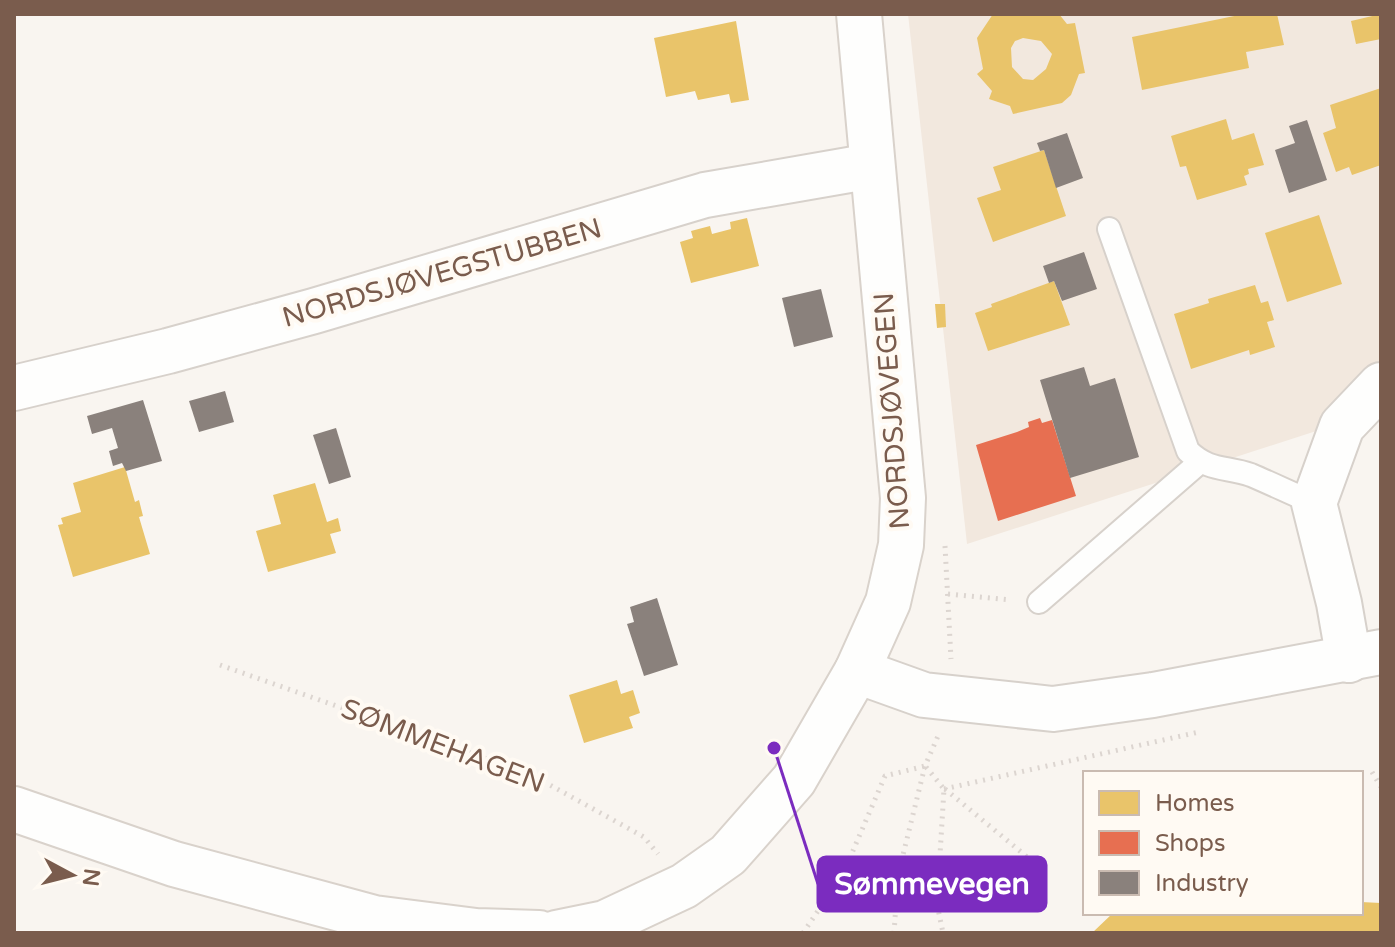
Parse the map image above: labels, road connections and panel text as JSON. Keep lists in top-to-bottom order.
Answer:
{
  "streets": {
    "street": ["NORDSJØVEGSTUBBEN", "NORDSJØVEGEN"],
    "path": ["SØMMEHAGEN"]
  },
  "crossings": [
    ["NORDSJØVEGSTUBBEN", "NORDSJØVEGEN"],
    ["NORDSJØVEGEN", "SØMMEHAGEN"]
  ],
  "places": ["Sømmevegen"],
  "legend": ["Homes", "Shops", "Industry"],
  "north": "right"
}
